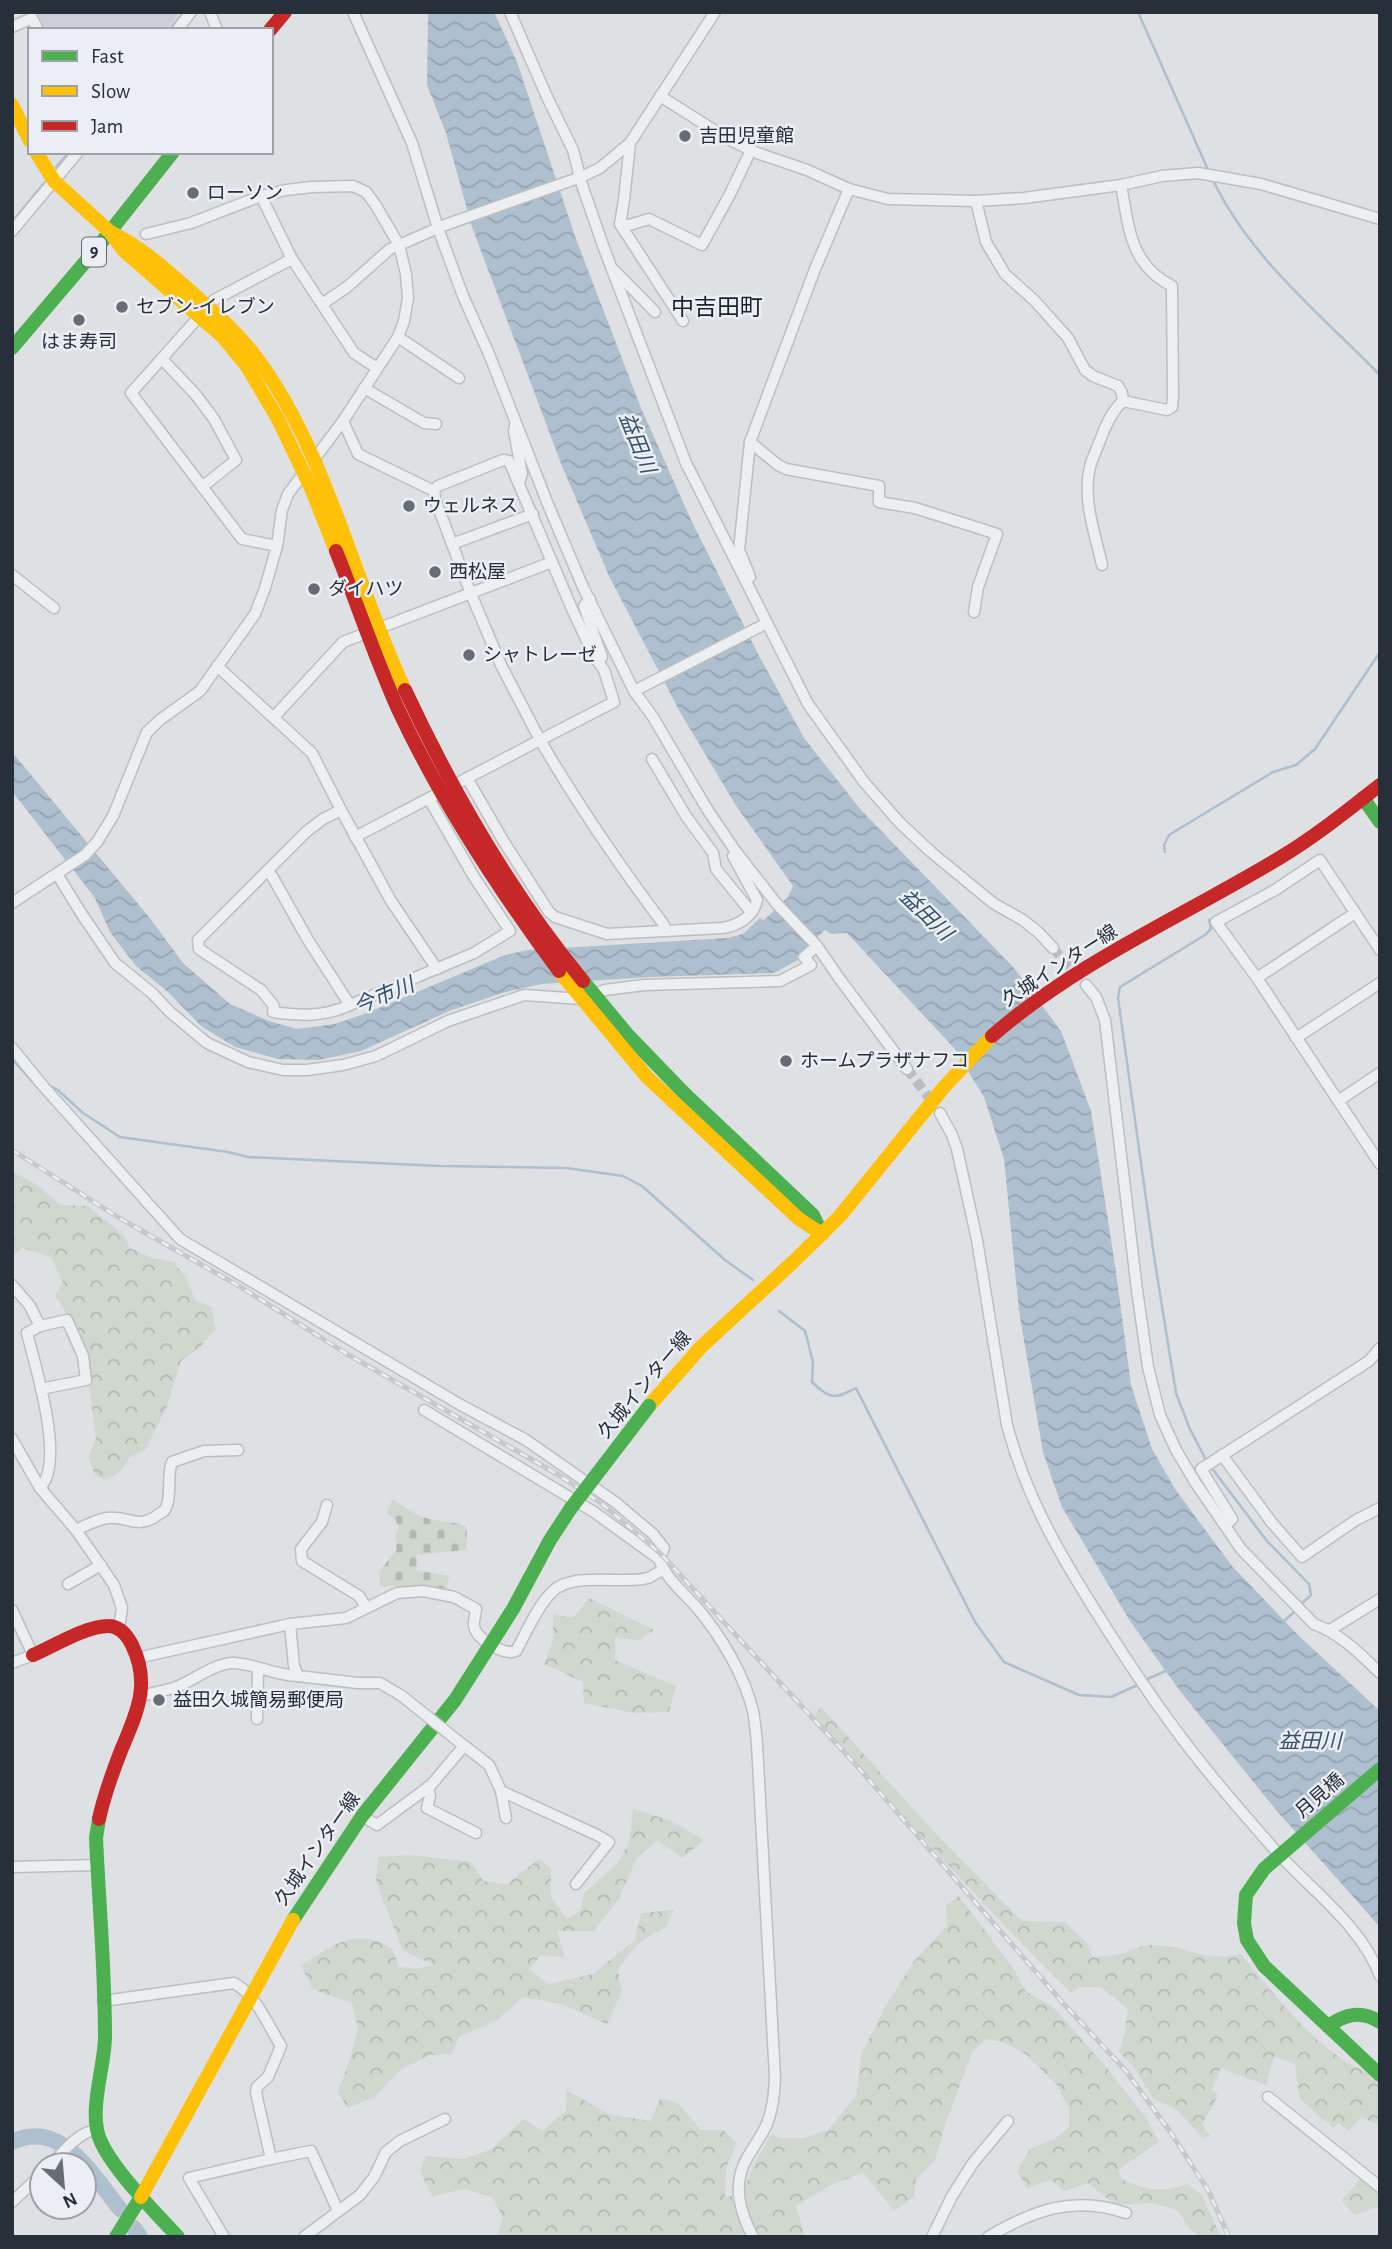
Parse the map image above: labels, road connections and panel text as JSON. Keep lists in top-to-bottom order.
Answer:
{
  "streets": {
    "main road": ["9", "久城インター線", "月見橋"]
  },
  "districts": ["中吉田町"],
  "water": ["益田川", "今市川"],
  "places": [
    "吉田児童館",
    "ローソン",
    "セブン-イレブン",
    "はま寿司",
    "ウェルネス",
    "西松屋",
    "ダイハツ",
    "シャトレーゼ",
    "ホームプラザナフコ",
    "益田久城簡易郵便局"
  ],
  "legend": ["Fast", "Slow", "Jam"],
  "north": "bottom right"
}
